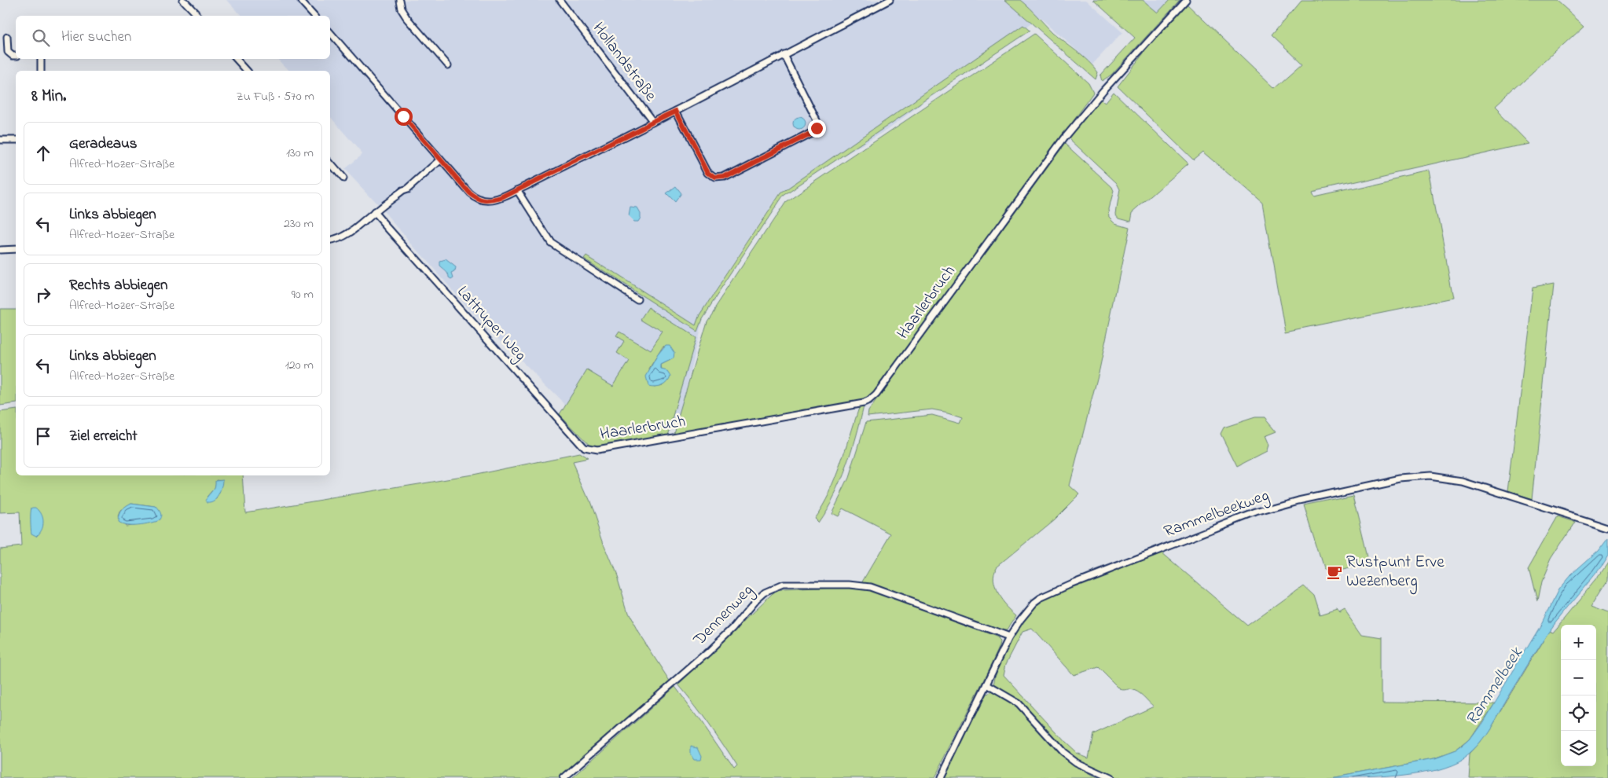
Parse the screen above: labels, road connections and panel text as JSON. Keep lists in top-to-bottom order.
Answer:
{
  "streets": {
    "street": [
      "Hollandstraße",
      "Haarlerbruch",
      "Lattruper Weg",
      "Rammelbeekweg",
      "Dennenweg"
    ]
  },
  "crossings": [
    ["Haarlerbruch", "Lattruper Weg"],
    ["Rammelbeekweg", "Dennenweg"]
  ],
  "water": ["Rammelbeek"],
  "places": {
    "cafe": ["Rustpunt Erve Wezenberg"]
  },
  "page": {
    "search": "Hier suchen",
    "heading": ["8 Min.", "Zu Fuß · 570 m"],
    "list": [
      ["Geradeaus", "Alfred-Mozer-Straße", "130 m"],
      ["Links abbiegen", "Alfred-Mozer-Straße", "230 m"],
      ["Rechts abbiegen", "Alfred-Mozer-Straße", "90 m"],
      ["Links abbiegen", "Alfred-Mozer-Straße", "120 m"],
      "Ziel erreicht"
    ],
    "map_buttons": ["+", "−"]
  }
}
